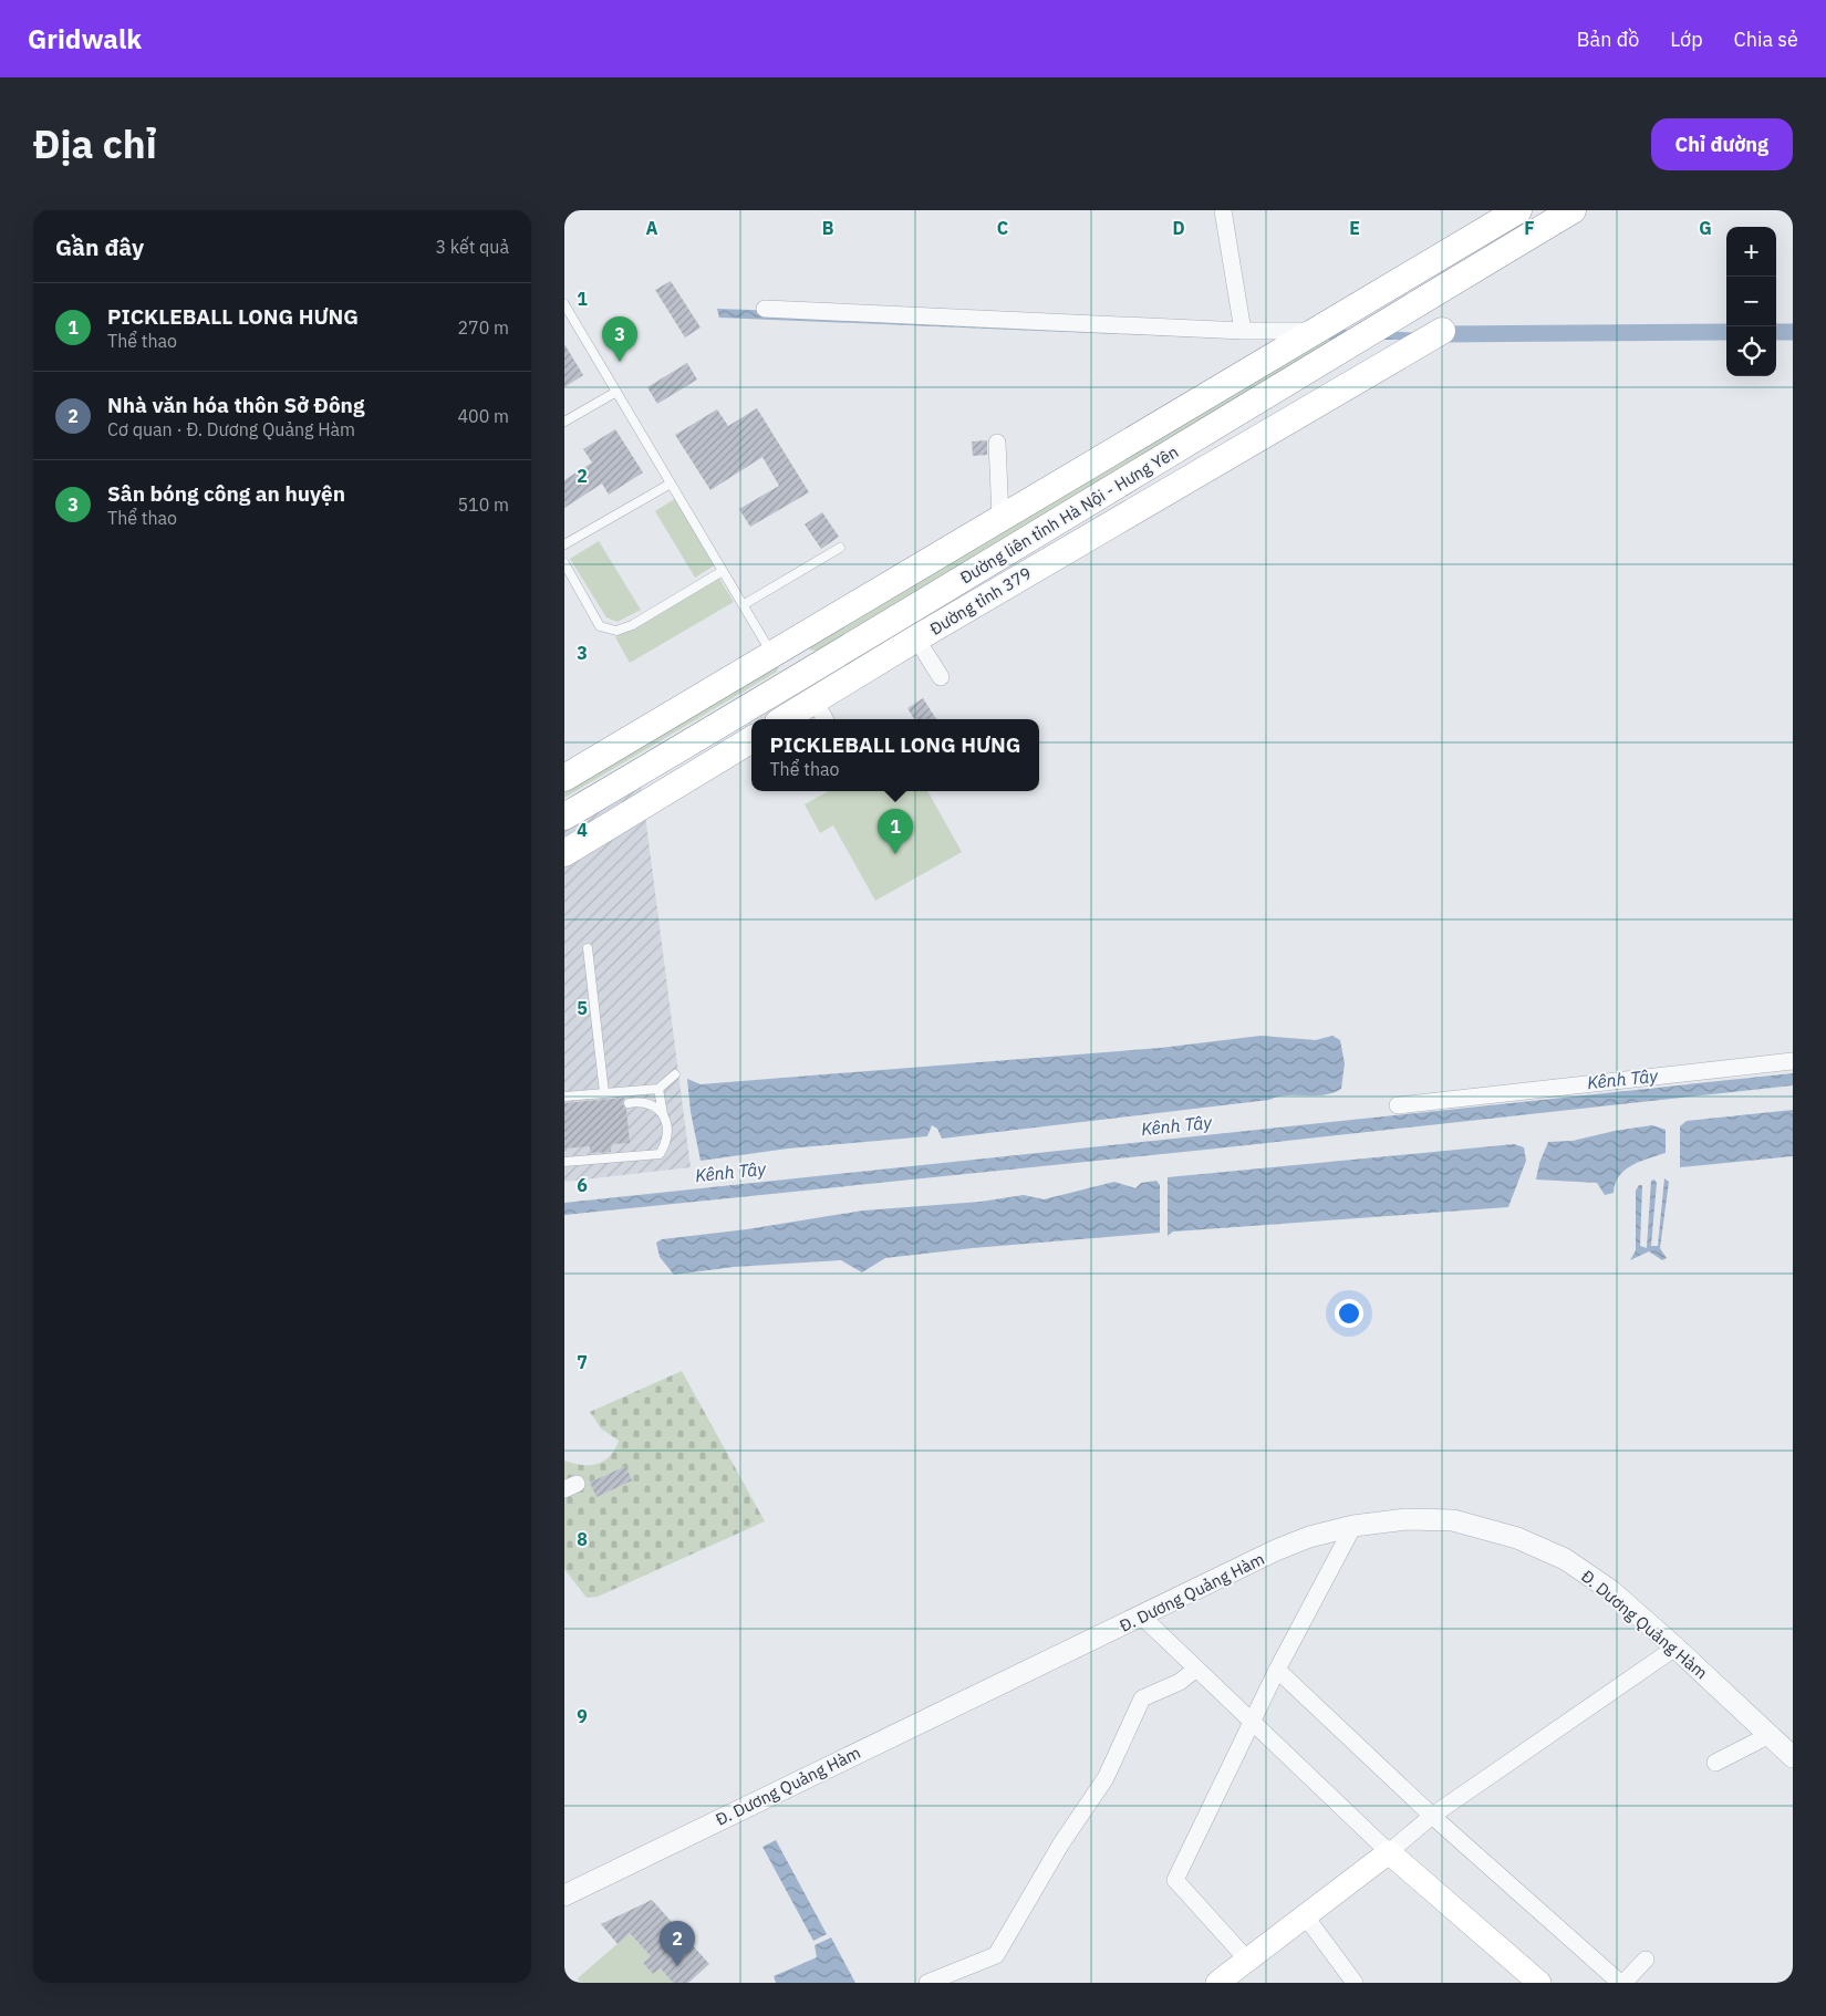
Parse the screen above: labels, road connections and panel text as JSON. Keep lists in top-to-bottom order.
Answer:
{
  "streets": {
    "main road": ["Đường liên tỉnh Hà Nội - Hưng Yên", "Đường tỉnh 379"],
    "street": ["Đ. Dương Quảng Hàm"]
  },
  "crossings": [
    ["Đường liên tỉnh Hà Nội - Hưng Yên", "Đường tỉnh 379"]
  ],
  "water": ["Kênh Tây"],
  "page": {
    "header": "Gridwalk",
    "nav": ["Bản đồ", "Lớp", "Chia sẻ"],
    "title": "Địa chỉ",
    "buttons": "Chỉ đường",
    "heading": ["Gần đây", "3 kết quả"],
    "map_buttons": ["+", "−"],
    "list": [
      {
        "mark": "1",
        "name": "PICKLEBALL LONG HƯNG",
        "note": "Thể thao",
        "value": "270 m"
      },
      {
        "mark": "2",
        "name": "Nhà văn hóa thôn Sở Đông",
        "note": "Cơ quan · Đ. Dương Quảng Hàm",
        "value": "400 m"
      },
      {
        "mark": "3",
        "name": "Sân bóng công an huyện",
        "note": "Thể thao",
        "value": "510 m"
      }
    ],
    "pins": ["3", "1", "2"],
    "popup": ["PICKLEBALL LONG HƯNG", "Thể thao"]
  },
  "grid": {
    "columns": [
      "A",
      "B",
      "C",
      "D",
      "E",
      "F",
      "G"
    ],
    "rows": [
      "1",
      "2",
      "3",
      "4",
      "5",
      "6",
      "7",
      "8",
      "9"
    ]
  }
}
